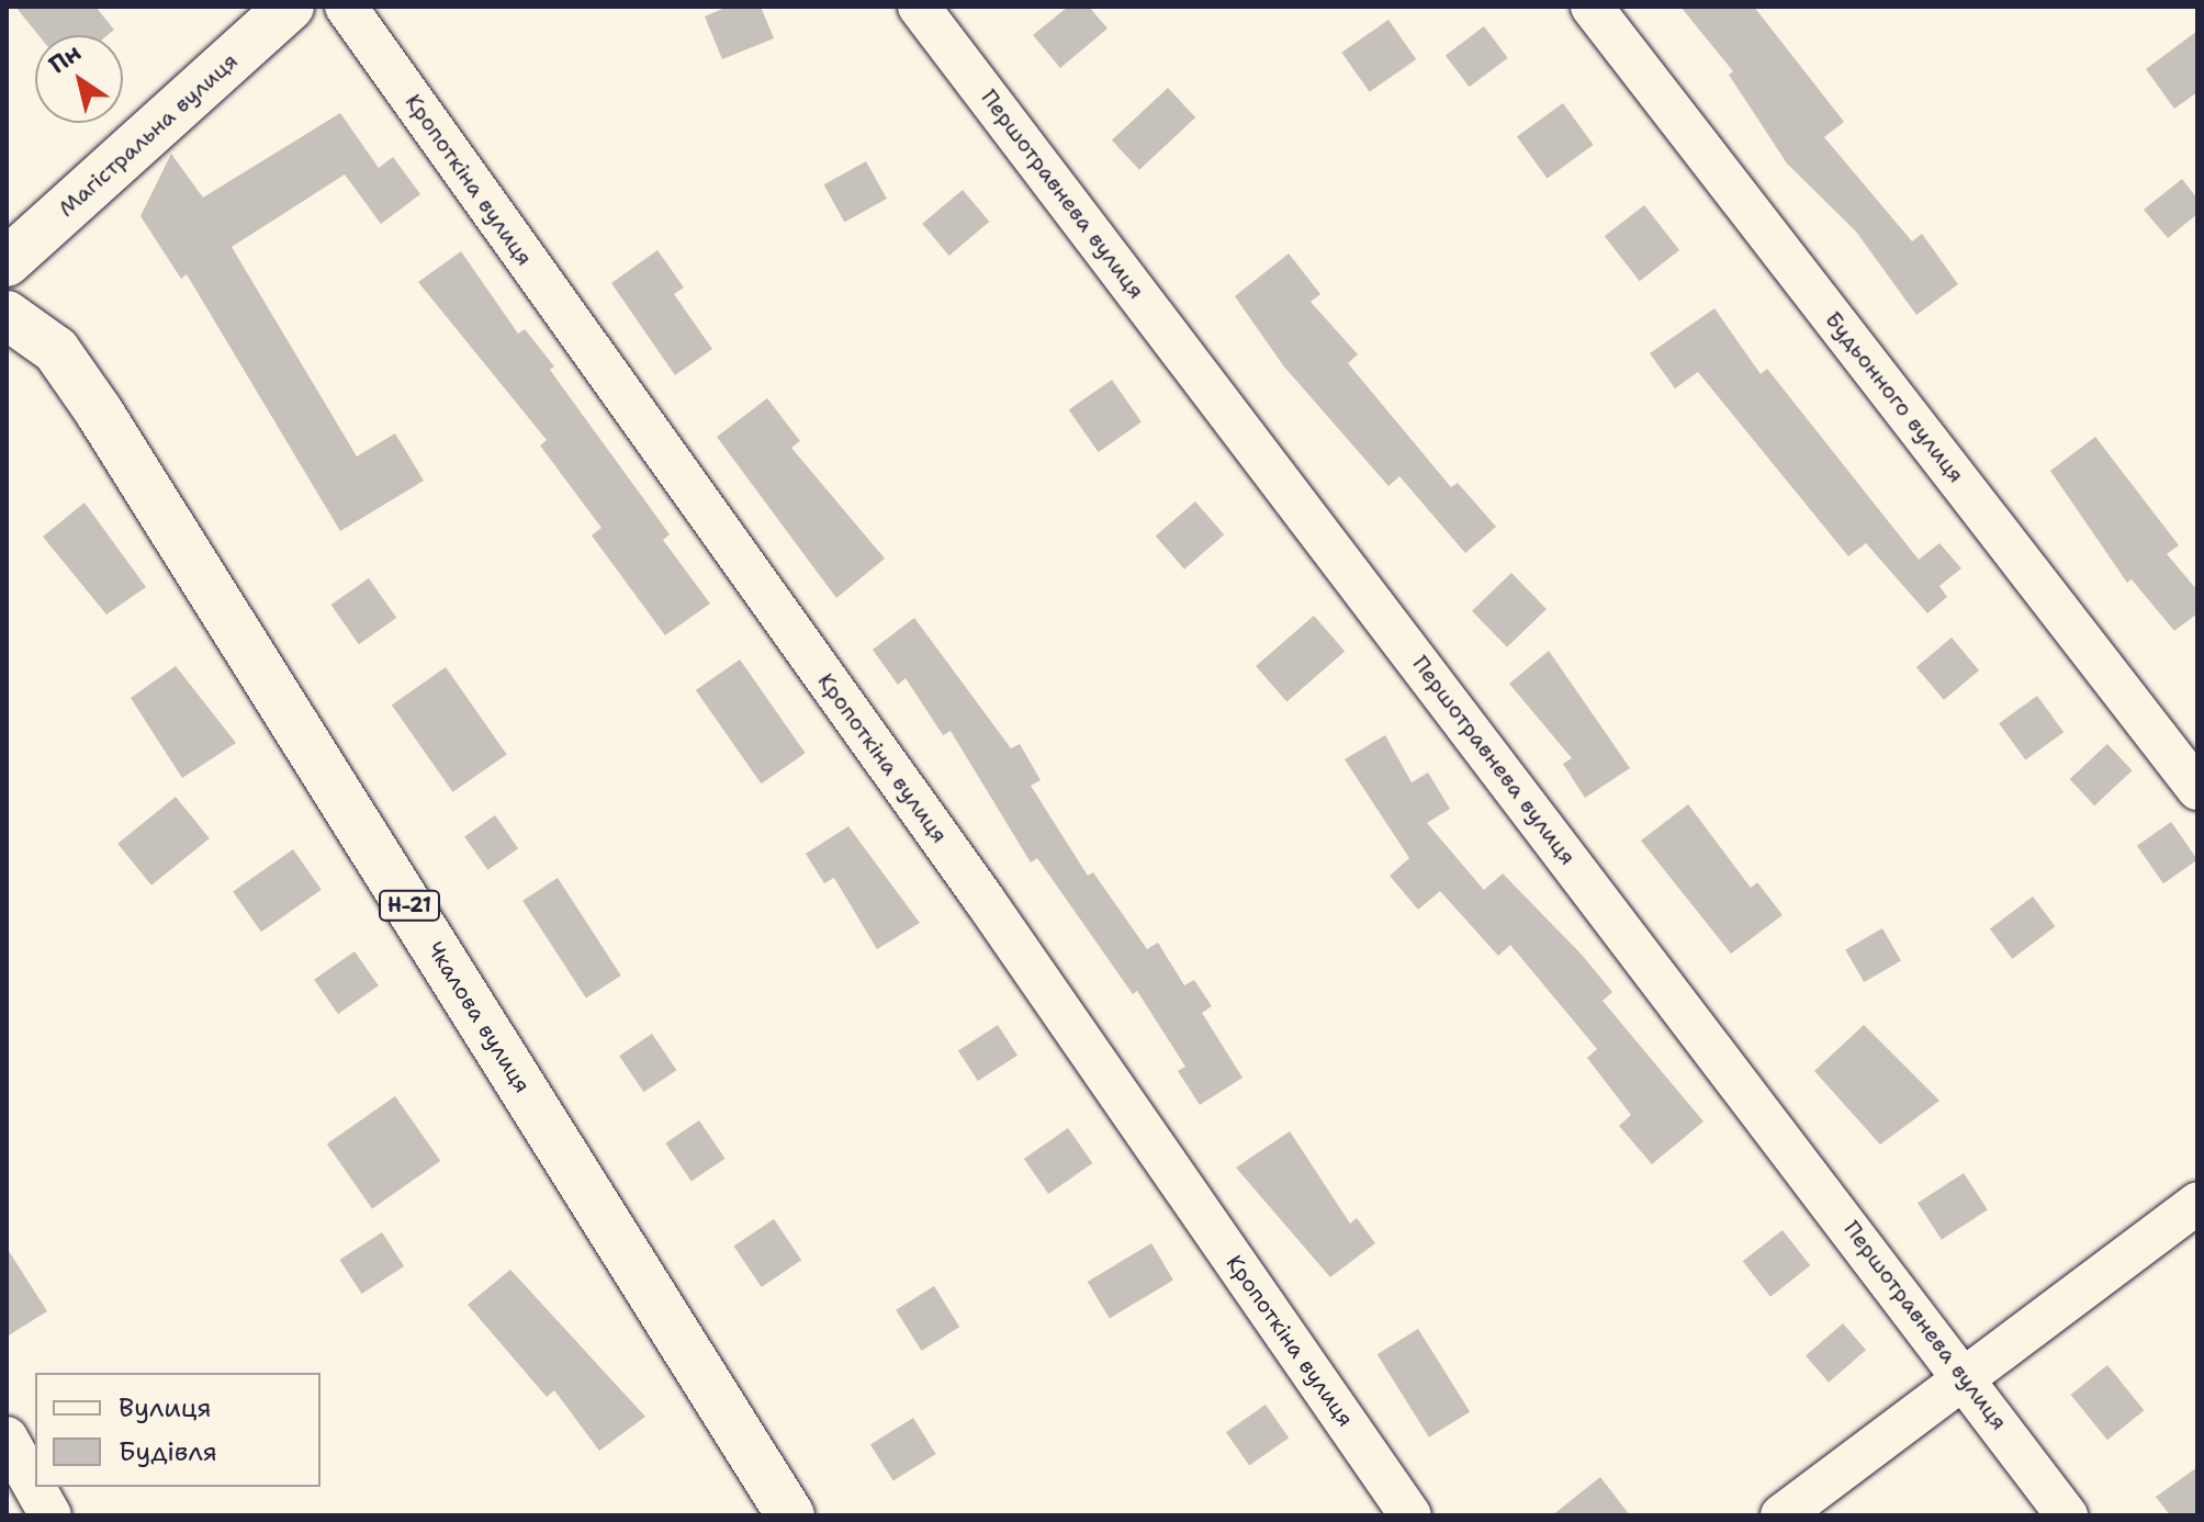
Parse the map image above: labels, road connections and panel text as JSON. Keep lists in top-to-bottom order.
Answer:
{
  "streets": {
    "main road": ["Магістральна вулиця", "Н-21", "Чкалова вулиця"],
    "street": ["Кропоткіна вулиця", "Першотравнева вулиця", "Будьонного вулиця"]
  },
  "legend": ["Вулиця", "Будівля"],
  "north": "top left"
}
